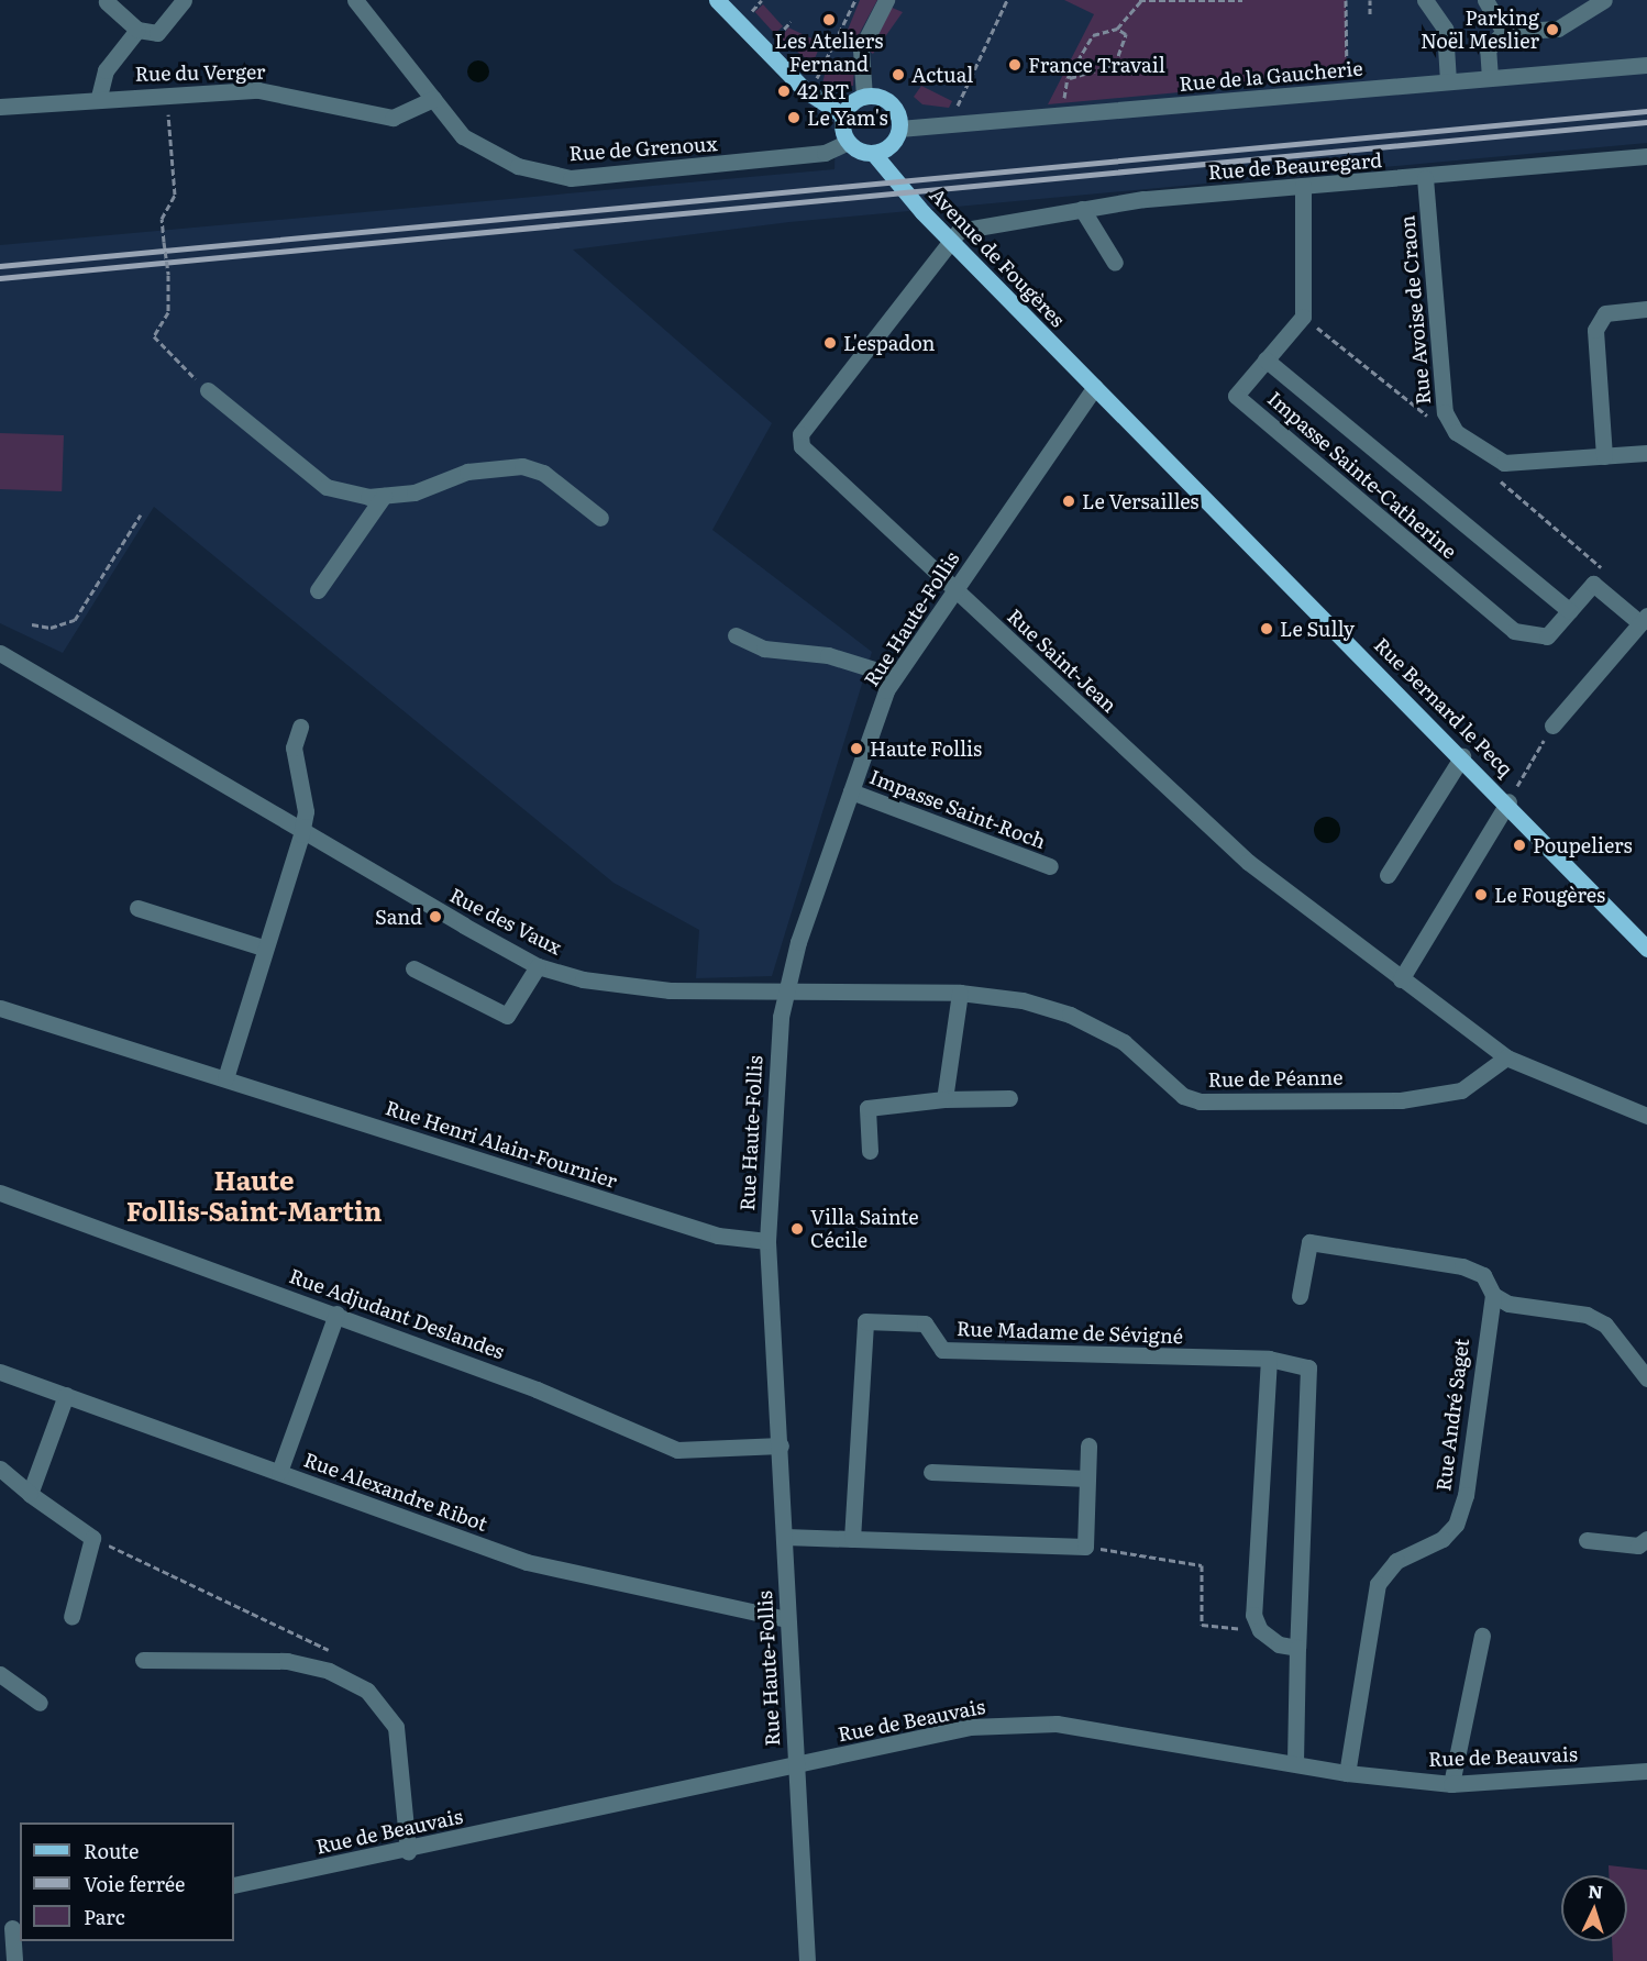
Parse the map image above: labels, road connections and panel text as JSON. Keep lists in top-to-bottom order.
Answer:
{
  "streets": {
    "main road": ["Avenue de Fougères", "Rue Bernard le Pecq"],
    "street": [
      "Rue du Verger",
      "Rue de la Gaucherie",
      "Rue de Grenoux",
      "Rue de Beauregard",
      "Rue Avoise de Craon",
      "Impasse Sainte-Catherine",
      "Rue Haute-Follis",
      "Rue Saint-Jean",
      "Impasse Saint-Roch",
      "Rue des Vaux",
      "Rue de Péanne",
      "Rue Henri Alain-Fournier",
      "Rue Adjudant Deslandes",
      "Rue Madame de Sévigné",
      "Rue André Saget",
      "Rue Alexandre Ribot",
      "Rue de Beauvais"
    ]
  },
  "crossings": [
    ["Rue du Verger", "Rue de Grenoux"],
    ["Rue de la Gaucherie", "Rue de Grenoux"],
    ["Rue de la Gaucherie", "Avenue de Fougères"],
    ["Rue de Grenoux", "Avenue de Fougères"],
    ["Rue de Beauregard", "Avenue de Fougères"],
    ["Rue de Beauregard", "Rue Avoise de Craon"],
    ["Rue de Beauregard", "Rue Saint-Jean"],
    ["Avenue de Fougères", "Rue Haute-Follis"],
    ["Avenue de Fougères", "Rue Saint-Jean"],
    ["Avenue de Fougères", "Rue Bernard le Pecq"],
    ["Rue Haute-Follis", "Rue Saint-Jean"],
    ["Rue Haute-Follis", "Rue Bernard le Pecq"],
    ["Rue Haute-Follis", "Impasse Saint-Roch"],
    ["Rue Haute-Follis", "Rue des Vaux"],
    ["Rue Haute-Follis", "Rue de Péanne"],
    ["Rue Haute-Follis", "Rue Henri Alain-Fournier"],
    ["Rue Haute-Follis", "Rue Adjudant Deslandes"],
    ["Rue Haute-Follis", "Rue Alexandre Ribot"],
    ["Rue Haute-Follis", "Rue de Beauvais"],
    ["Rue Saint-Jean", "Rue de Péanne"],
    ["Rue des Vaux", "Rue de Péanne"],
    ["Rue Madame de Sévigné", "Rue de Beauvais"],
    ["Rue André Saget", "Rue de Beauvais"]
  ],
  "districts": ["Haute Follis-Saint-Martin"],
  "places": [
    "Les Ateliers Fernand",
    "Parking Noël Meslier",
    "France Travail",
    "Actual",
    "42 RT",
    "Le Yam's",
    "L'espadon",
    "Le Versailles",
    "Le Sully",
    "Haute Follis",
    "Poupeliers",
    "Le Fougères",
    "Sand",
    "Villa Sainte Cécile"
  ],
  "legend": ["Route", "Voie ferrée", "Parc"],
  "north": "top"
}
